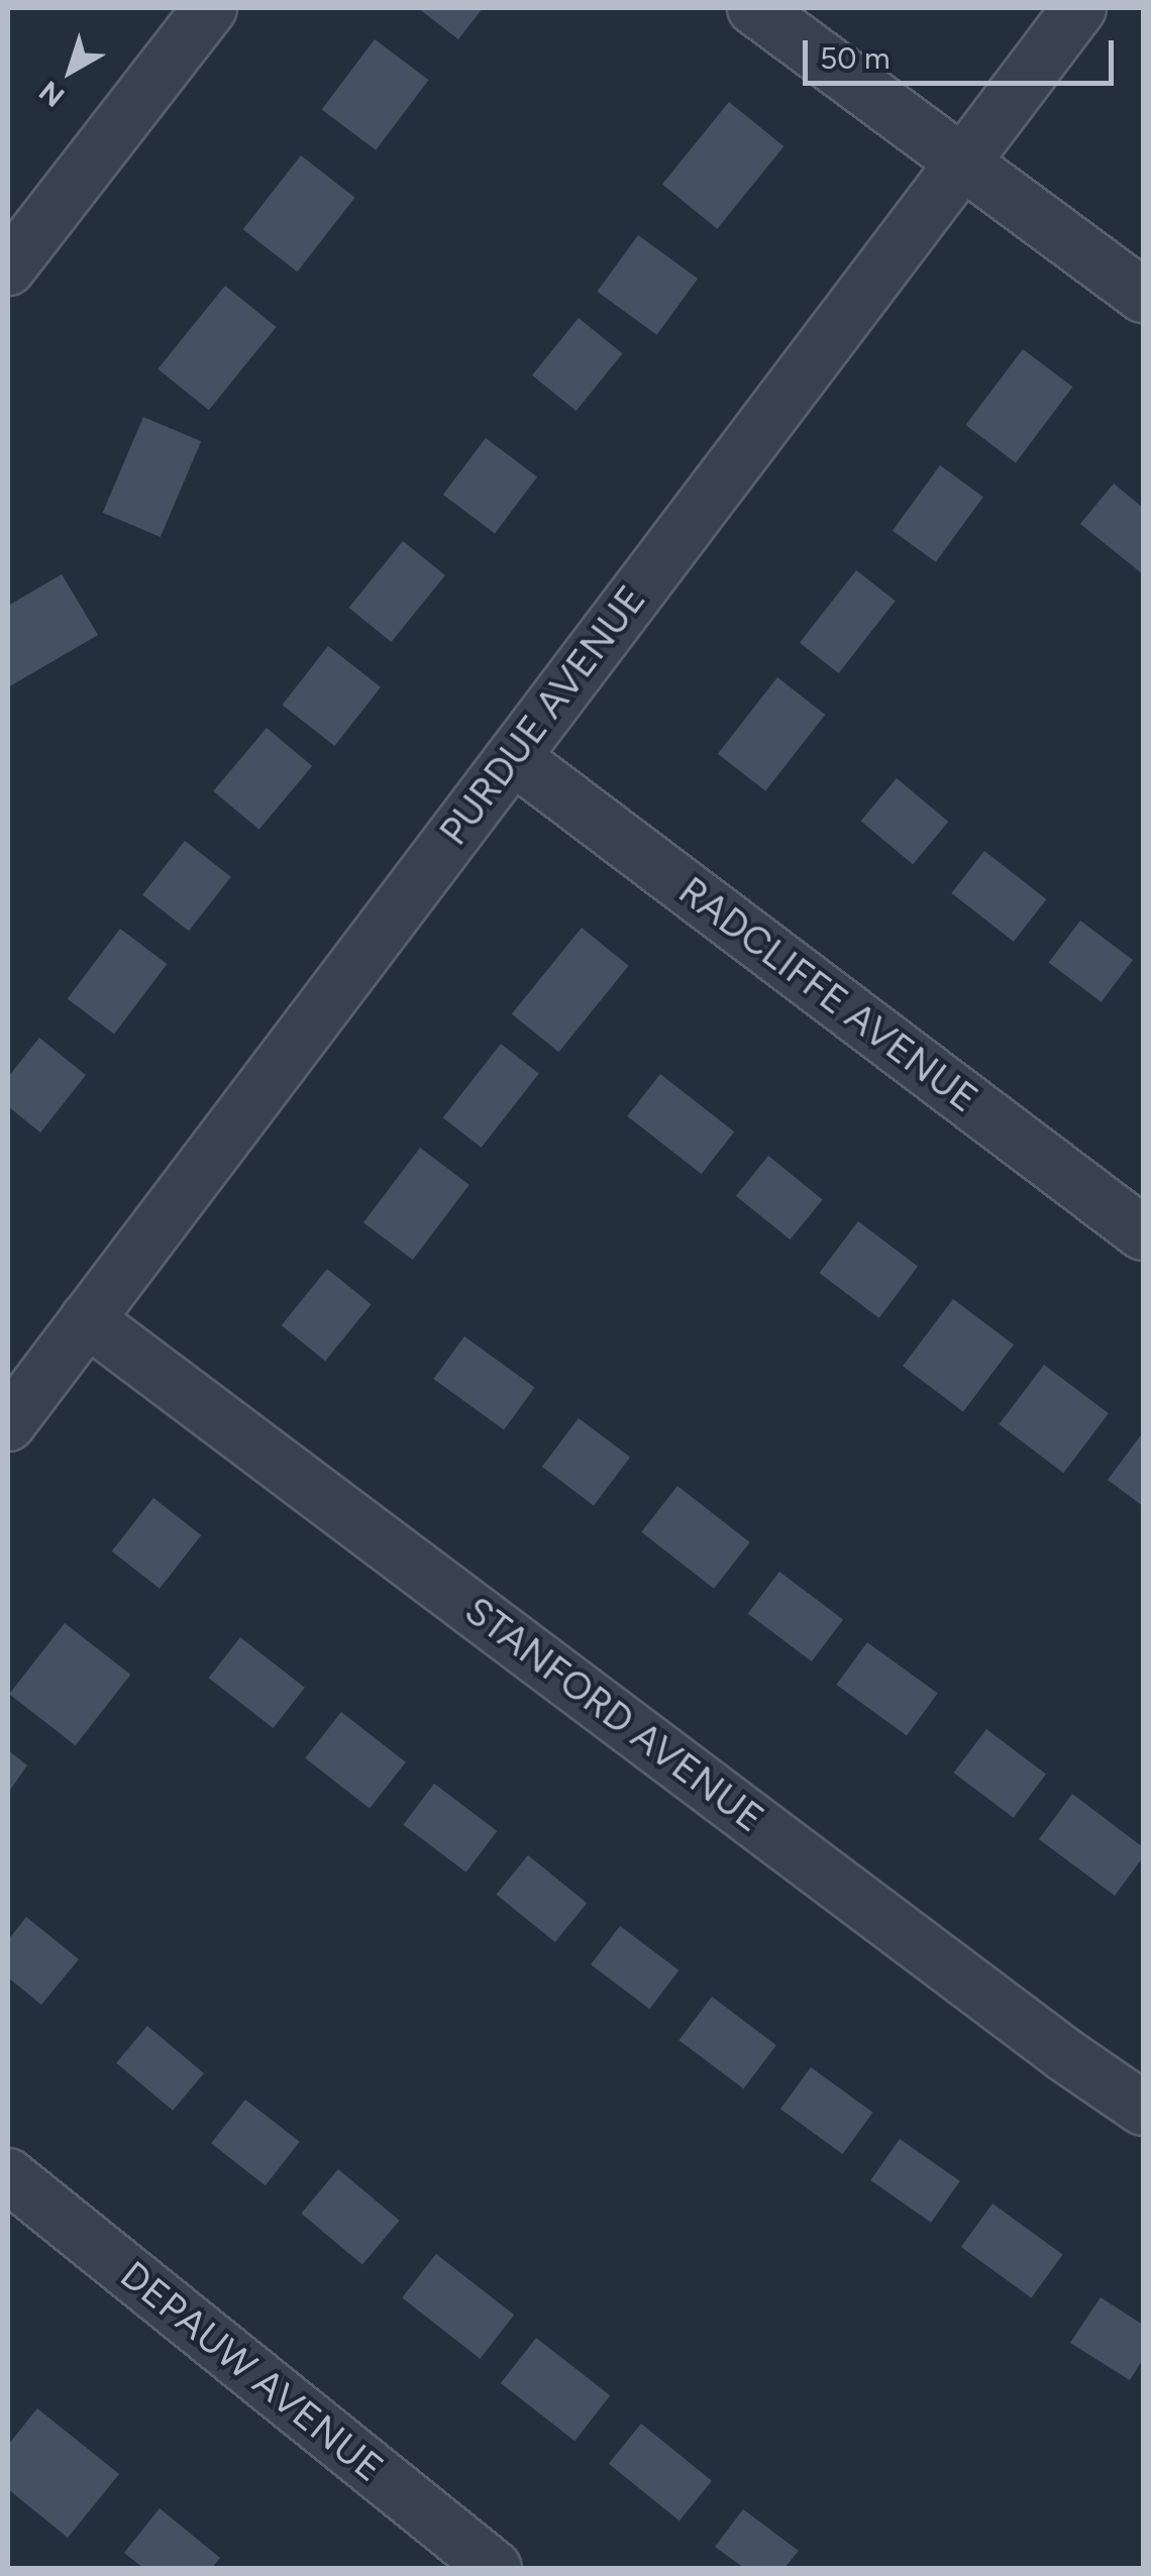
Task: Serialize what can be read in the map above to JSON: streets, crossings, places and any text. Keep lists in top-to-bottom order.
{
  "streets": {
    "street": [
      "PURDUE AVENUE",
      "RADCLIFFE AVENUE",
      "STANFORD AVENUE",
      "DEPAUW AVENUE"
    ]
  },
  "crossings": [
    ["PURDUE AVENUE", "RADCLIFFE AVENUE"],
    ["PURDUE AVENUE", "STANFORD AVENUE"]
  ],
  "scale_bar": "50 m",
  "north": "bottom left"
}
